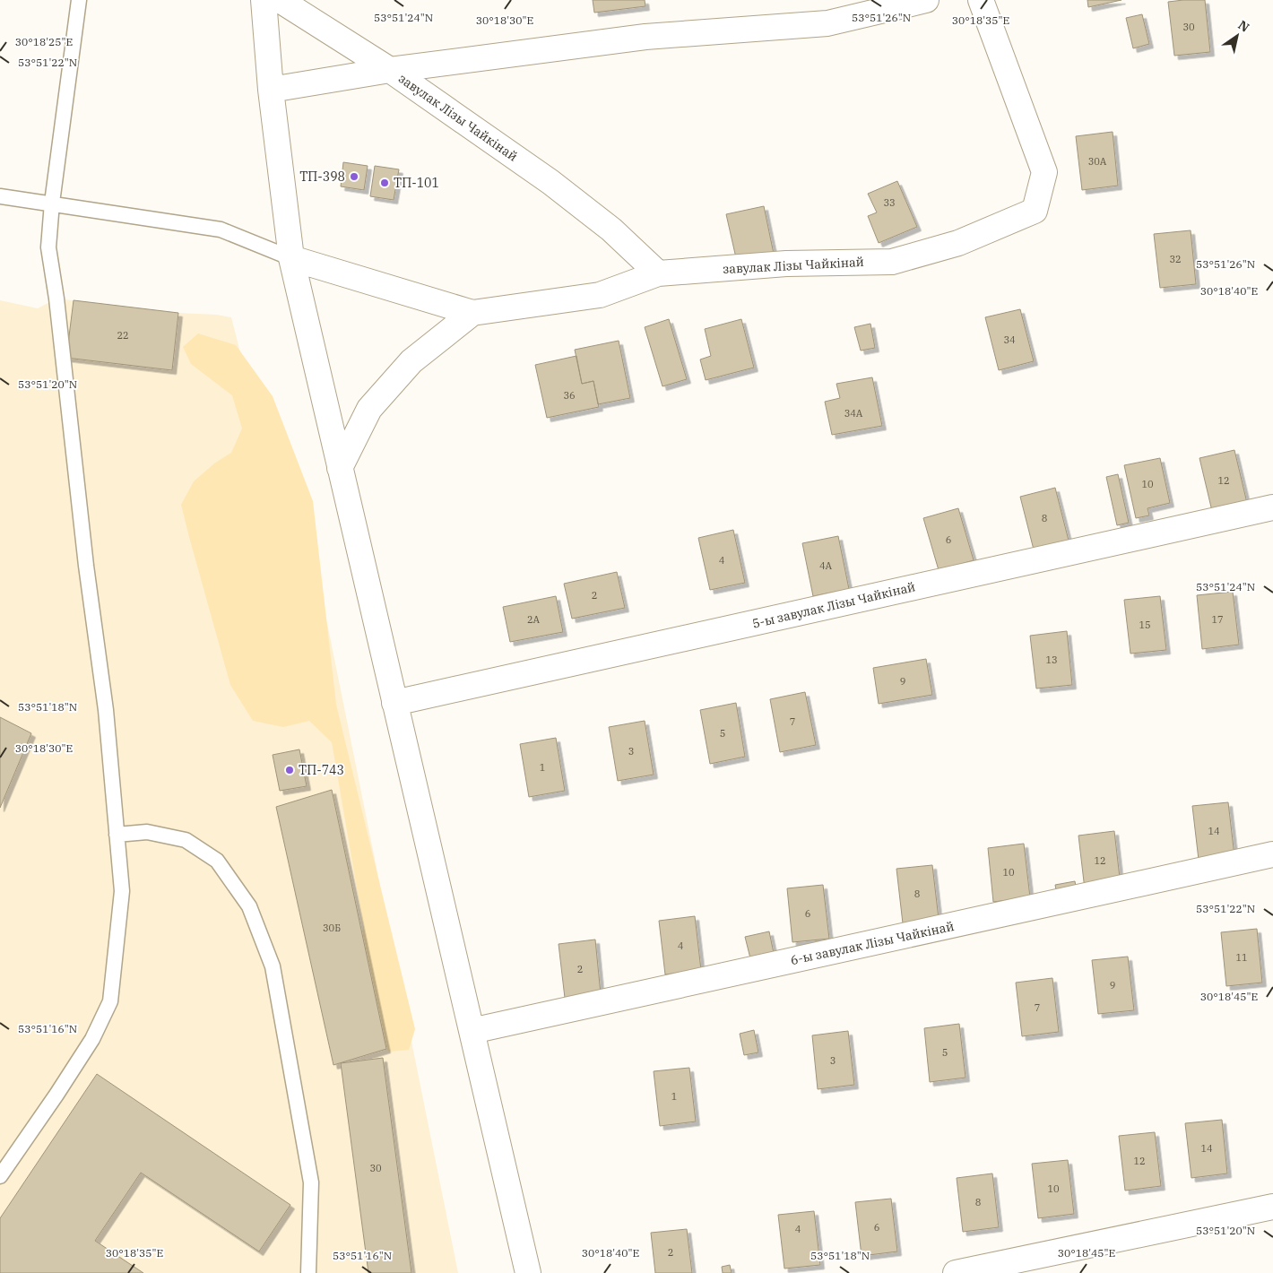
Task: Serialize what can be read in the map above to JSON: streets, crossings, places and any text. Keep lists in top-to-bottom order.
{
  "streets": {
    "street": ["завулак Лізы Чайкінай", "5-ы завулак Лізы Чайкінай", "6-ы завулак Лізы Чайкінай"]
  },
  "places": ["ТП-398", "ТП-101", "ТП-743"],
  "house_numbers": [
    "30",
    "30А",
    "33",
    "32",
    "22",
    "34",
    "36",
    "34А",
    "12",
    "10",
    "8",
    "6",
    "4",
    "4А",
    "2",
    "2А",
    "17",
    "15",
    "13",
    "9",
    "7",
    "5",
    "3",
    "1",
    "14",
    "12",
    "10",
    "8",
    "6",
    "30Б",
    "4",
    "11",
    "2",
    "9",
    "7",
    "5",
    "3",
    "1",
    "14",
    "12",
    "30",
    "10",
    "8",
    "6",
    "4",
    "2"
  ],
  "north": "top right",
  "coordinates": [
    "53°51'24\"N",
    "53°51'26\"N",
    "30°18'30\"E",
    "30°18'35\"E",
    "30°18'25\"E",
    "53°51'22\"N",
    "30°18'40\"E",
    "53°51'20\"N",
    "53°51'18\"N",
    "30°18'45\"E",
    "53°51'16\"N"
  ]
}
